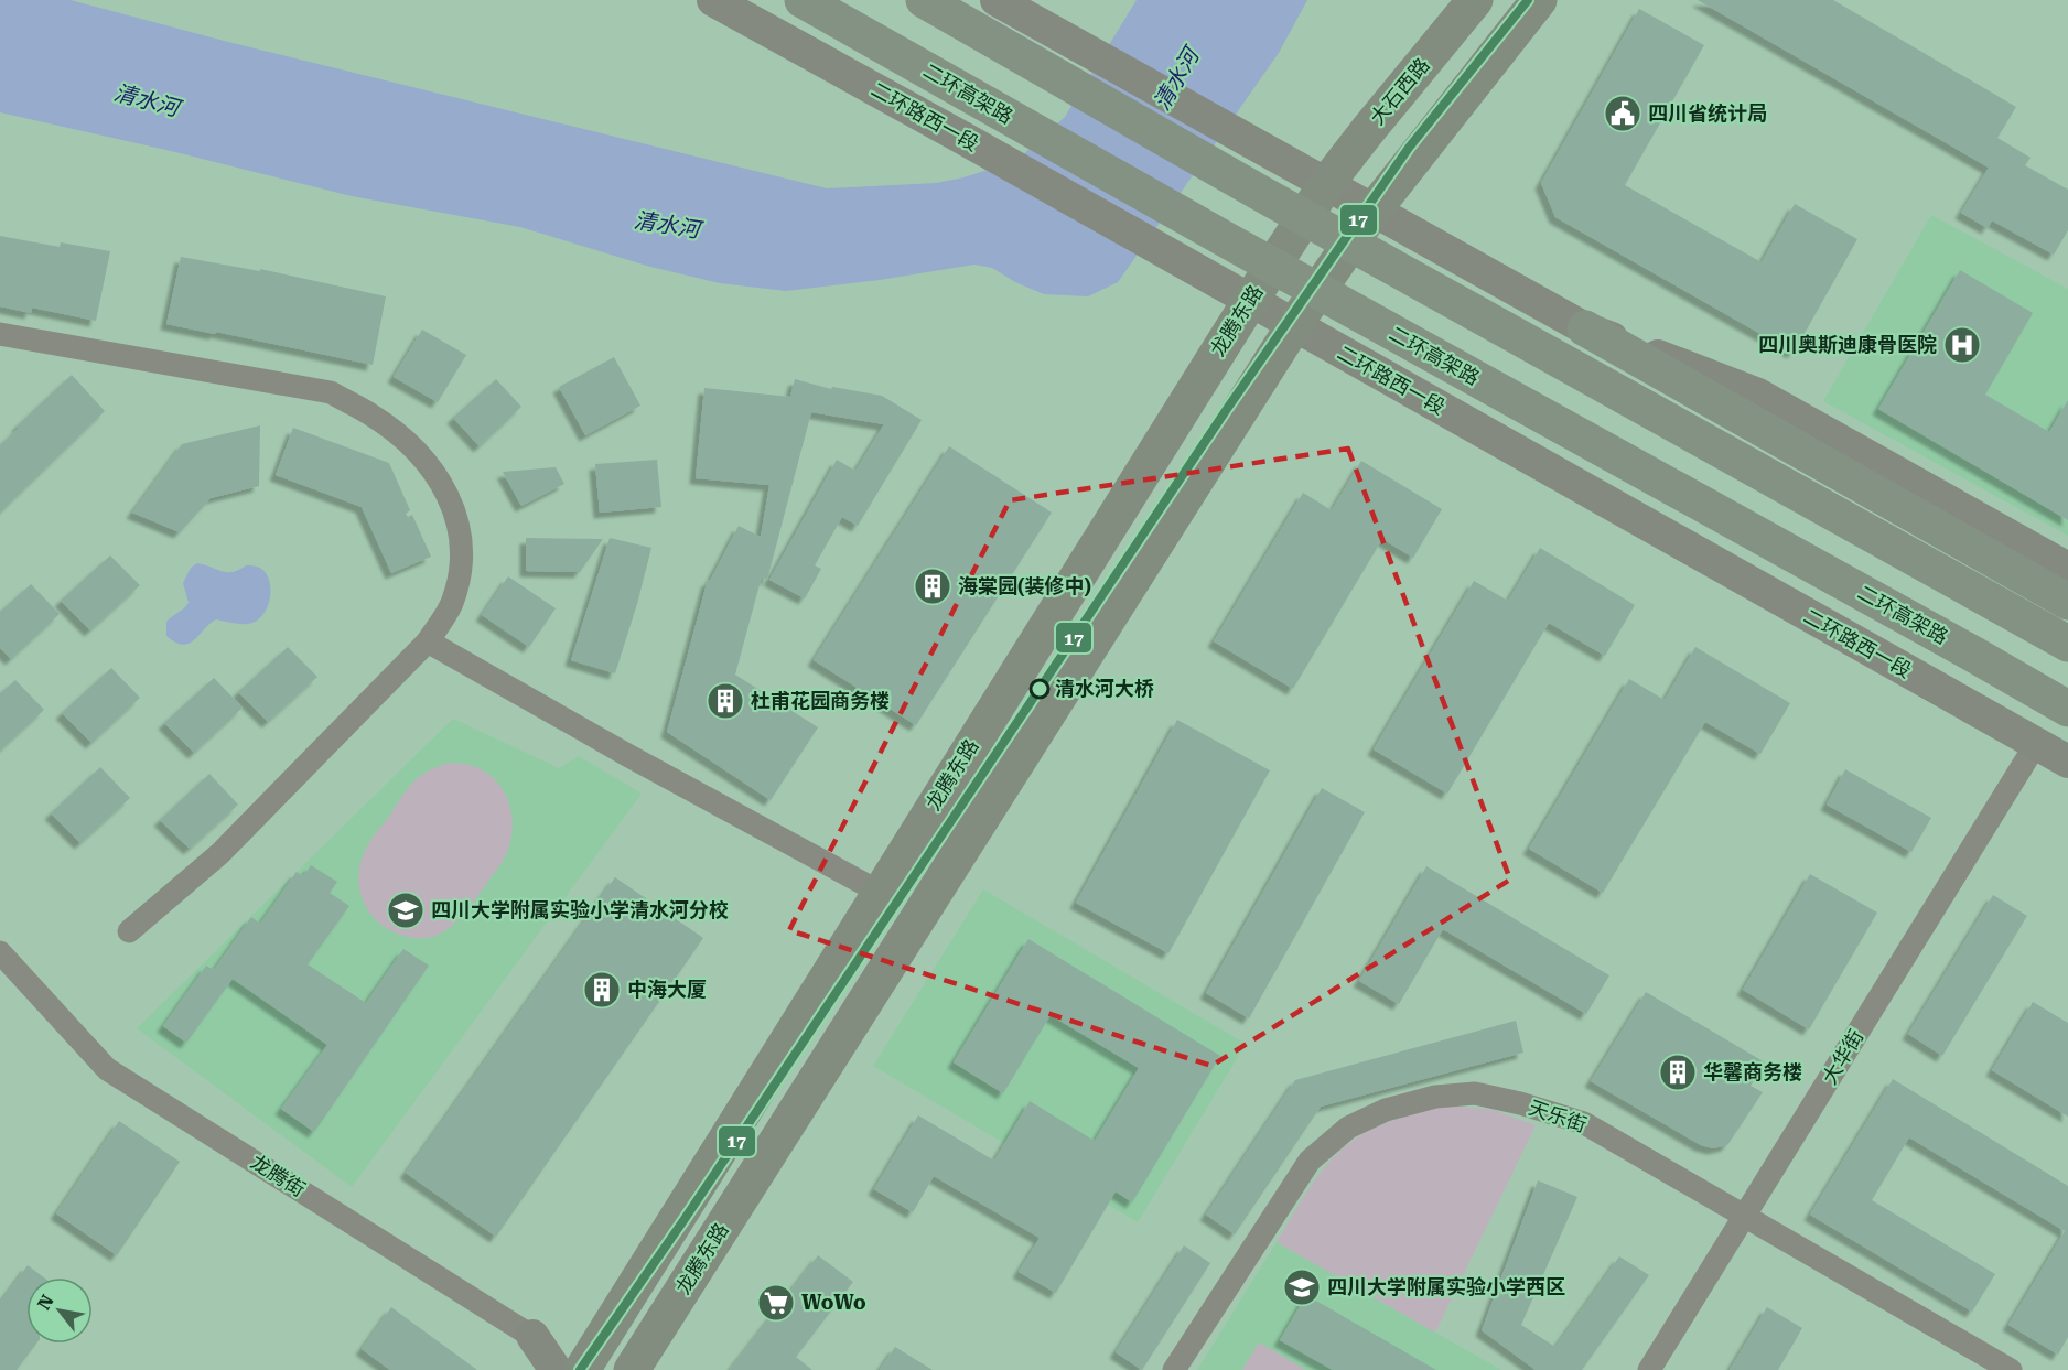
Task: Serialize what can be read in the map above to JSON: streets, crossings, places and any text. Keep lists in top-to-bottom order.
{
  "streets": {
    "highway": ["二环高架路"],
    "main road": ["大石西路", "二环路西一段", "龙腾东路"],
    "street": ["大华街", "天乐街", "龙腾街"]
  },
  "crossings": [
    ["大石西路", "龙腾东路"],
    ["二环路西一段", "龙腾东路"],
    ["二环路西一段", "大华街"],
    ["大华街", "天乐街"]
  ],
  "water": ["清水河"],
  "places": {
    "public building": ["四川省统计局"],
    "hospital": ["四川奥斯迪康骨医院"],
    "building": [
      "海棠园(装修中)",
      "杜甫花园商务楼",
      "中海大厦",
      "华馨商务楼"
    ],
    "other": ["清水河大桥"],
    "school or university": ["四川大学附属实验小学清水河分校", "四川大学附属实验小学西区"],
    "supermarket": ["WoWo"]
  },
  "lines": ["transit line 17"],
  "north": "top left"
}
